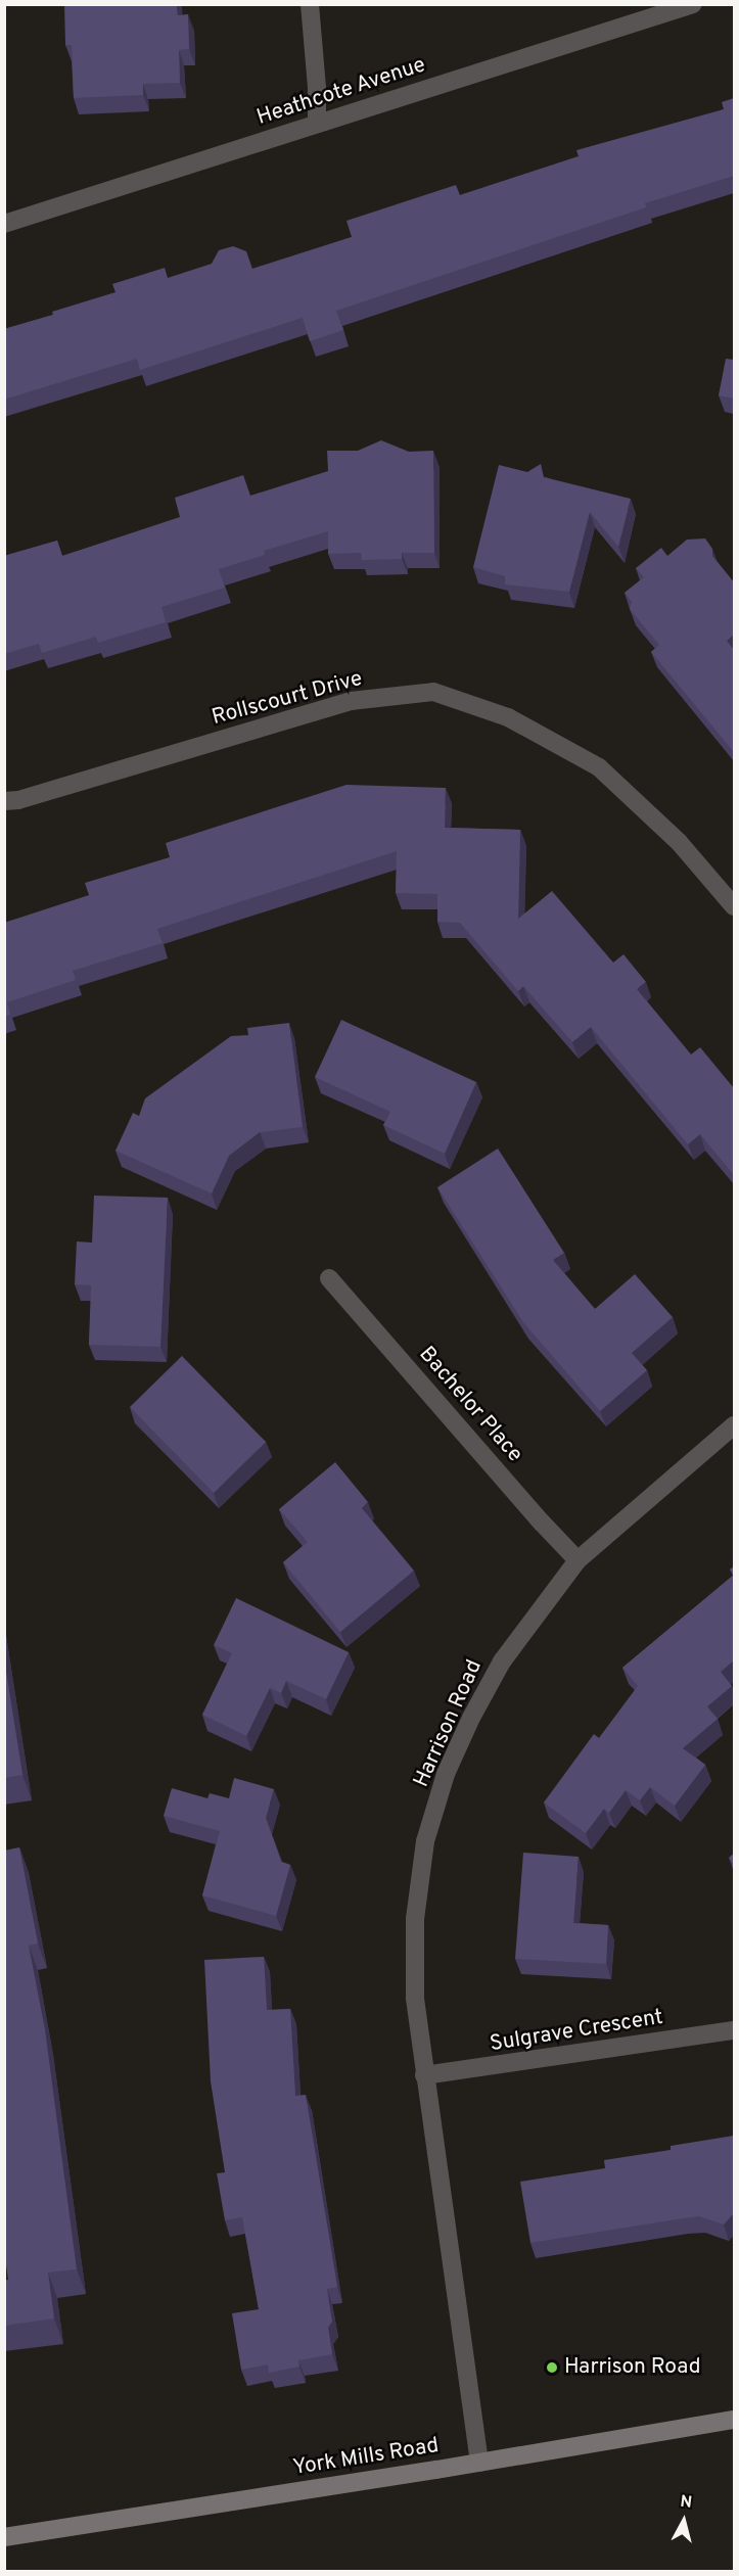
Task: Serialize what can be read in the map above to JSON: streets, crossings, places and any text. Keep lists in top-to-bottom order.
{
  "streets": {
    "main road": ["York Mills Road"],
    "street": [
      "Heathcote Avenue",
      "Rollscourt Drive",
      "Bachelor Place",
      "Harrison Road",
      "Sulgrave Crescent"
    ]
  },
  "crossings": [
    ["Bachelor Place", "Harrison Road"],
    ["Harrison Road", "Sulgrave Crescent"],
    ["Harrison Road", "York Mills Road"]
  ],
  "places": ["Harrison Road"],
  "north": "top"
}
